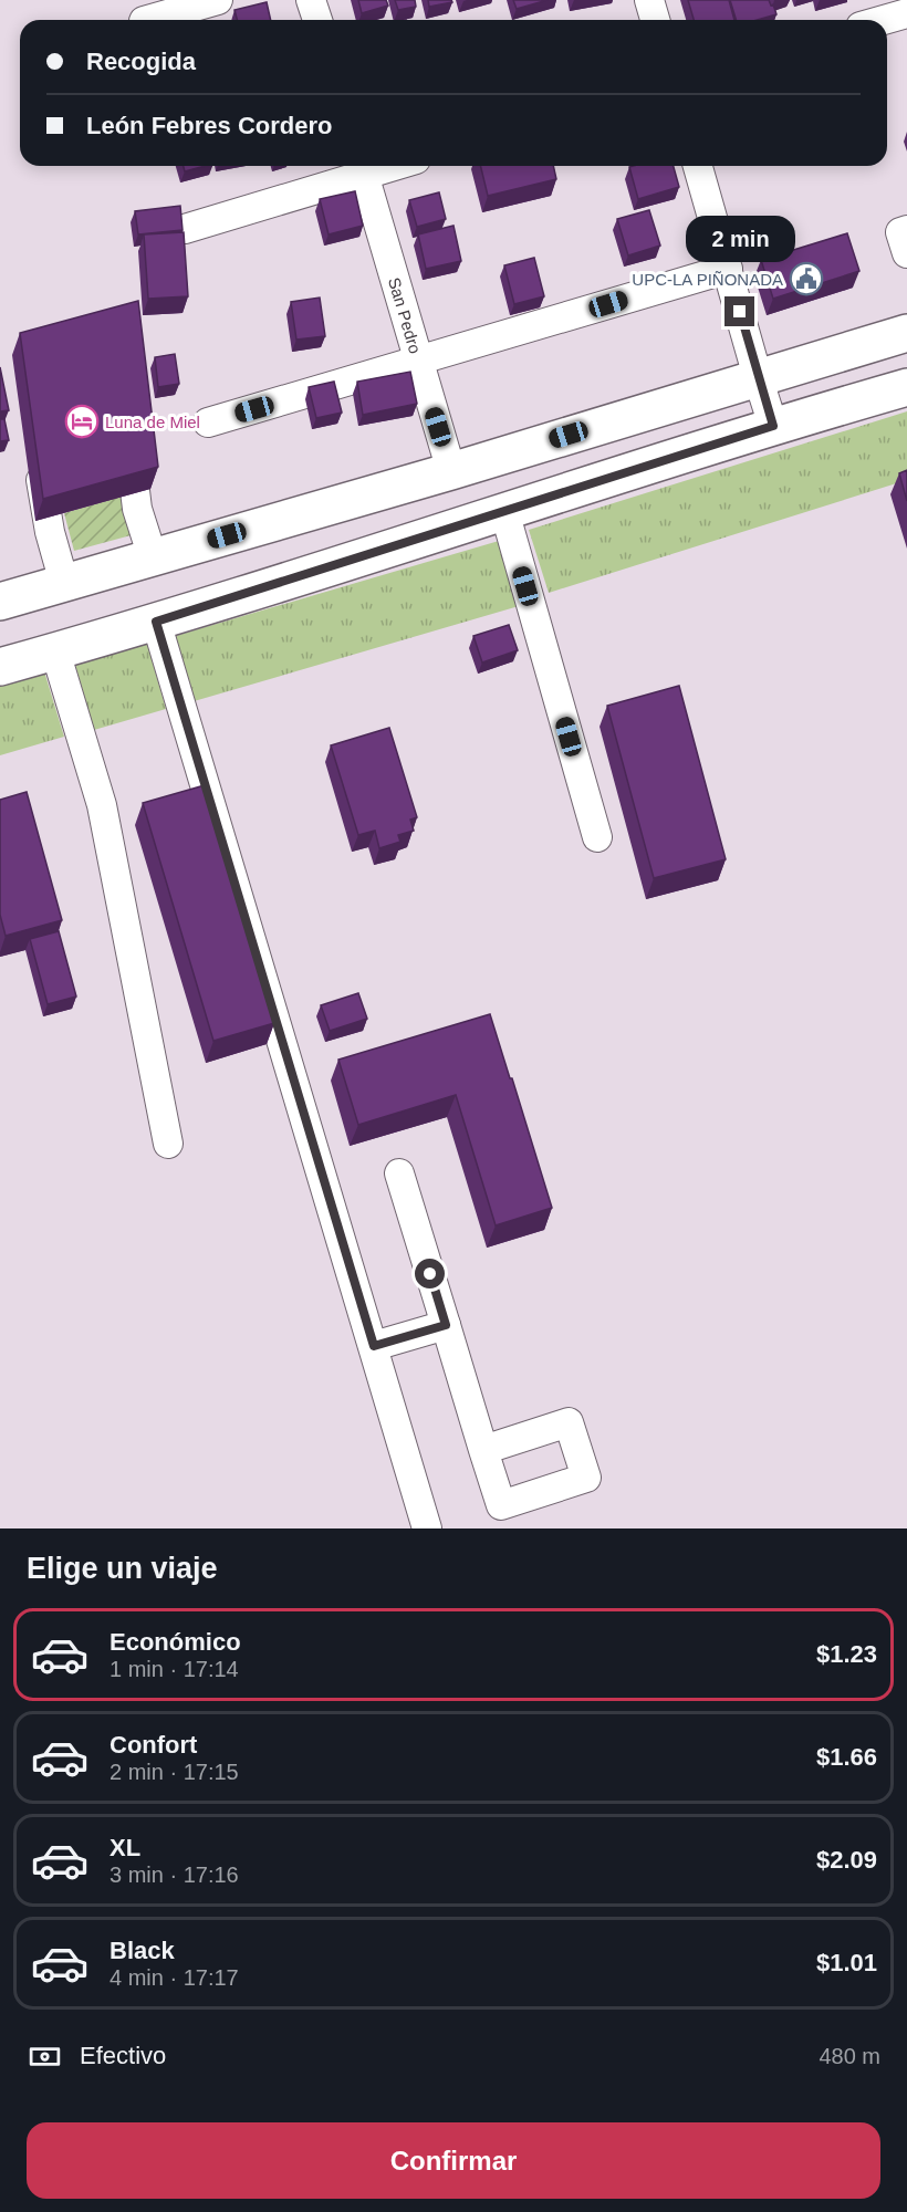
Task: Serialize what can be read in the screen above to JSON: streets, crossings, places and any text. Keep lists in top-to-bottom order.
{
  "streets": {
    "street": ["San Pedro"]
  },
  "places": {
    "public building": ["UPC-LA PIÑONADA"],
    "hotel": ["Luna de Miel"]
  },
  "page": {
    "banner": ["Recogida", "León Febres Cordero"],
    "bubble": "2 min",
    "heading": "Elige un viaje",
    "list": [
      {
        "name": "Económico",
        "note": "1 min · 17:14",
        "value": "$1.23"
      },
      {
        "name": "Confort",
        "note": "2 min · 17:15",
        "value": "$1.66"
      },
      {
        "name": "XL",
        "note": "3 min · 17:16",
        "value": "$2.09"
      },
      {
        "name": "Black",
        "note": "4 min · 17:17",
        "value": "$1.01"
      }
    ],
    "pay": ["Efectivo", "480 m"],
    "buttons": "Confirmar"
  }
}
